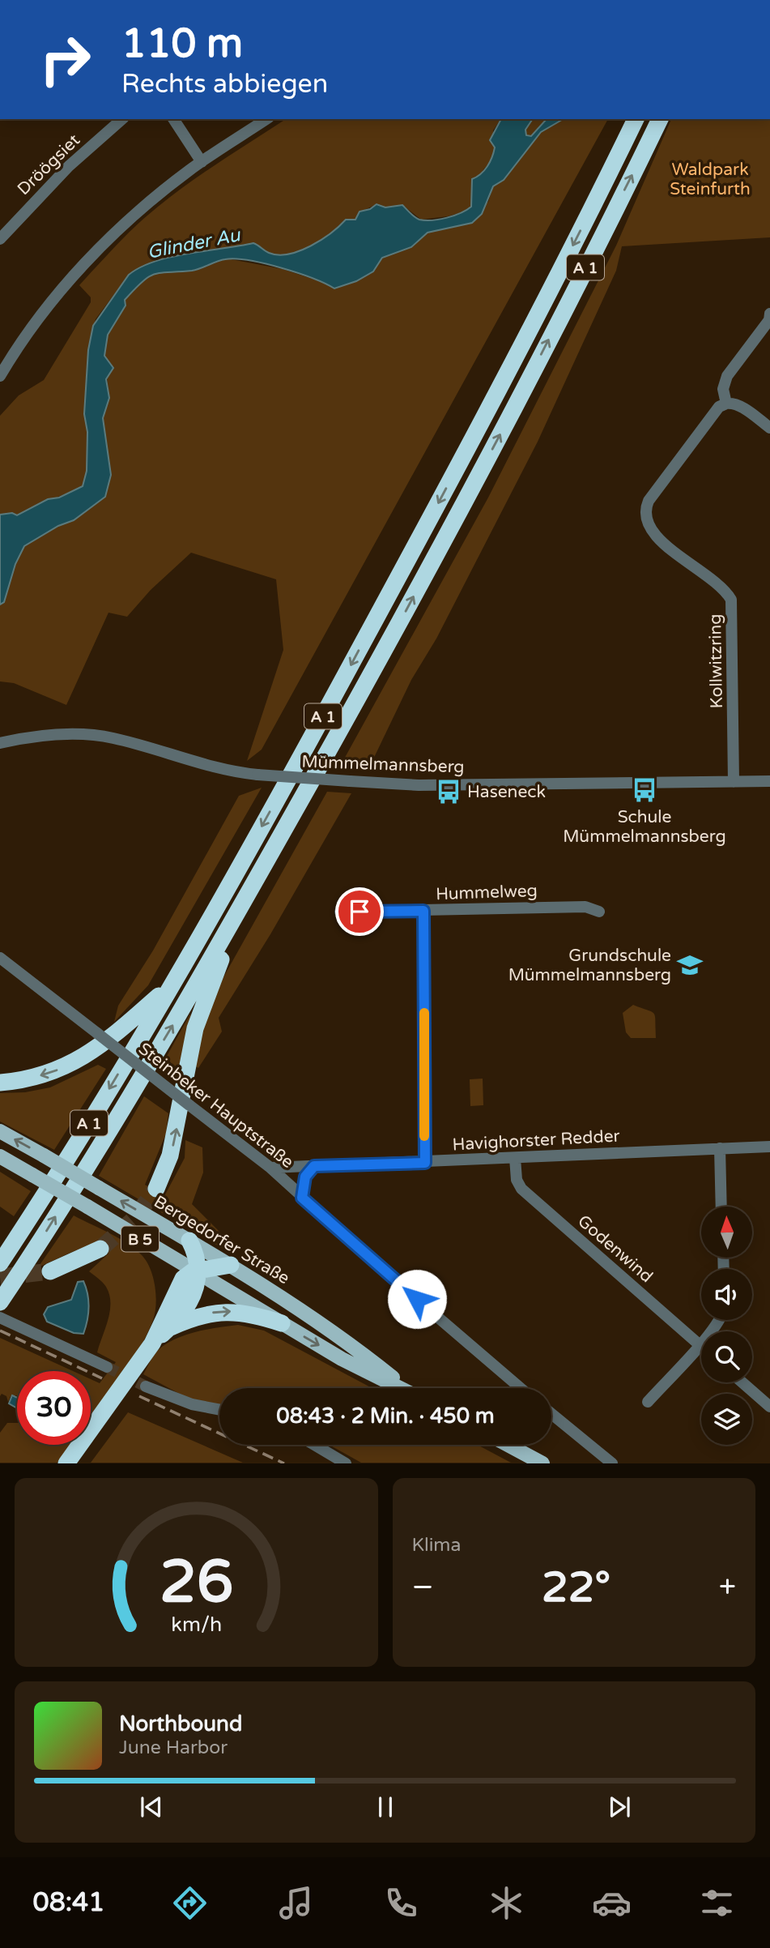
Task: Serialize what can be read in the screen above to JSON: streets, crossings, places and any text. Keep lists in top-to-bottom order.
{
  "streets": {
    "highway": ["A 1"],
    "main road": ["B 5", "Bergedorfer Straße"],
    "street": [
      "Dröögsiet",
      "Kollwitzring",
      "Mümmelmannsberg",
      "Hummelweg",
      "Steinbeker Hauptstraße",
      "Havighorster Redder",
      "Godenwind"
    ]
  },
  "crossings": [
    ["Kollwitzring", "Mümmelmannsberg"],
    ["Steinbeker Hauptstraße", "Havighorster Redder"],
    ["Havighorster Redder", "Godenwind"]
  ],
  "water": ["Glinder Au"],
  "parks": ["Waldpark Steinfurth"],
  "places": {
    "bus stop": ["Schule Mümmelmannsberg", "Haseneck"],
    "school or university": ["Grundschule Mümmelmannsberg"]
  },
  "north": "top",
  "page": {
    "turn": ["110 m", "Rechts abbiegen"],
    "limit": "30",
    "trip": "08:43 · 2 Min. · 450 m",
    "tile": "Klima",
    "heat": ["−", "22°", "+"],
    "song": ["Northbound", "June Harbor"],
    "tabs": "08:41",
    "gauge": ["26", "km/h"]
  }
}
